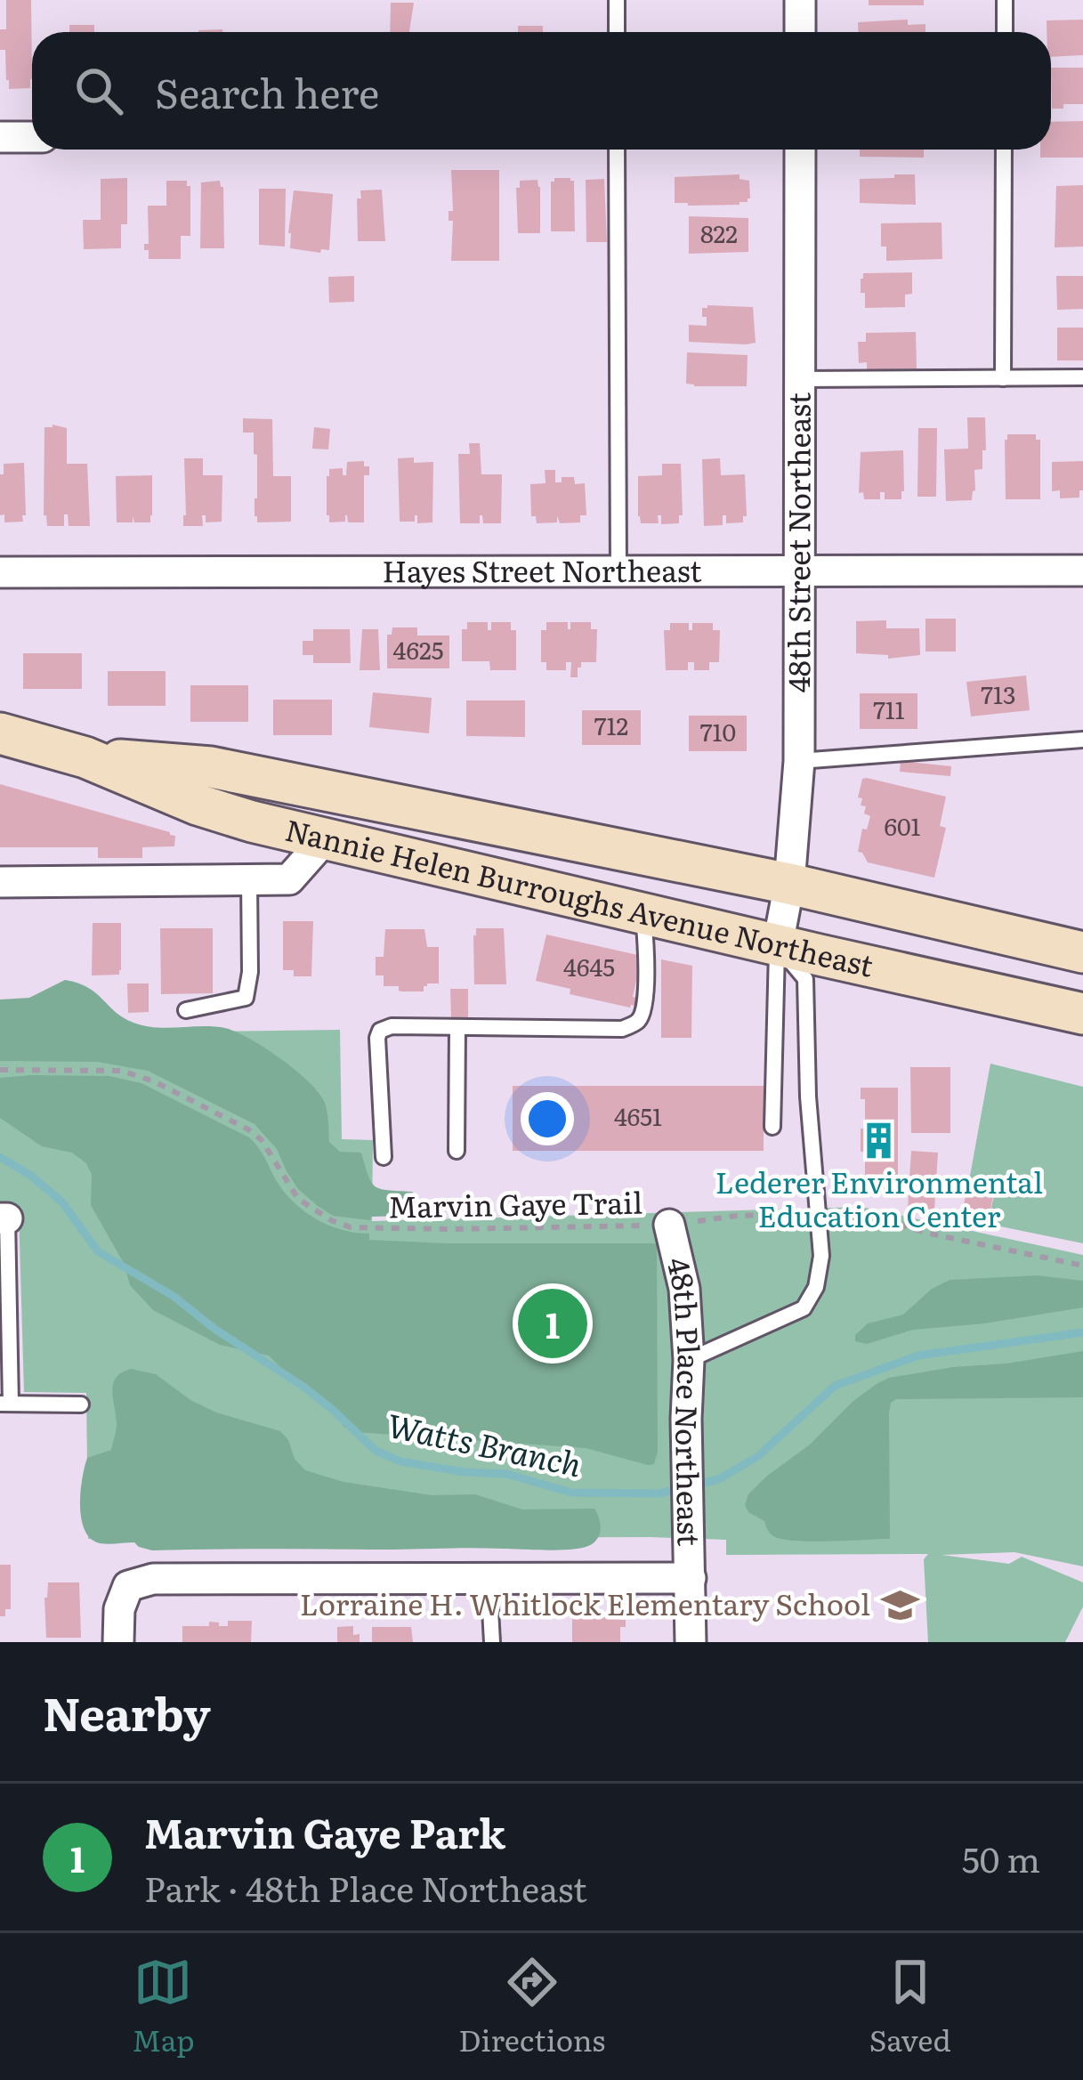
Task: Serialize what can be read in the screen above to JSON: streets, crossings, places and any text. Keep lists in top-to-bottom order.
{
  "streets": {
    "main road": ["Nannie Helen Burroughs Avenue Northeast"],
    "street": ["48th Street Northeast", "Hayes Street Northeast", "48th Place Northeast"],
    "path": ["Marvin Gaye Trail"]
  },
  "crossings": [
    ["48th Street Northeast", "Hayes Street Northeast"],
    ["48th Street Northeast", "Nannie Helen Burroughs Avenue Northeast"],
    ["Marvin Gaye Trail", "48th Place Northeast"]
  ],
  "water": ["Watts Branch"],
  "places": {
    "building": ["Lederer Environmental Education Center"],
    "school or university": ["Lorraine H. Whitlock Elementary School"]
  },
  "house_numbers": [
    "822",
    "4625",
    "713",
    "711",
    "712",
    "710",
    "601",
    "4645",
    "4651"
  ],
  "page": {
    "search": "Search here",
    "pins": "1",
    "heading": "Nearby",
    "list": [
      {
        "mark": "1",
        "name": "Marvin Gaye Park",
        "note": "Park · 48th Place Northeast",
        "value": "50 m"
      }
    ],
    "nav": ["Map", "Directions", "Saved"]
  }
}
